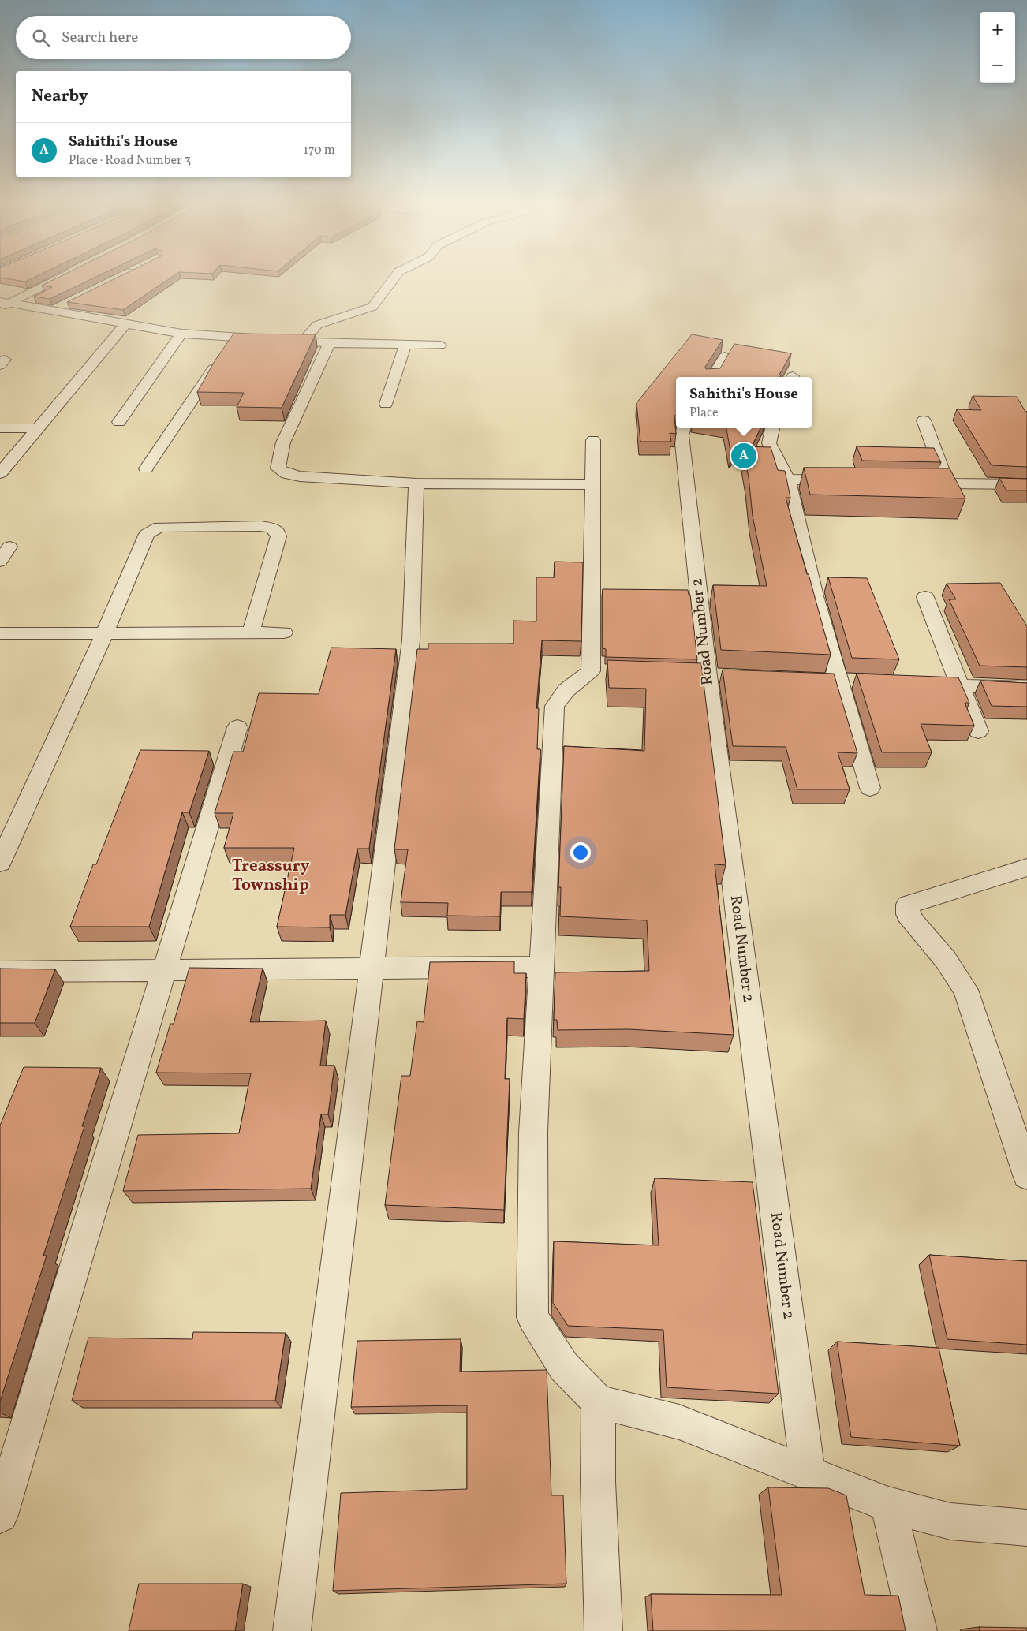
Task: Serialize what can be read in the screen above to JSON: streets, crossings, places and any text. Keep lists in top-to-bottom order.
{
  "streets": {
    "street": ["Road Number 2"]
  },
  "districts": ["Treassury Township"],
  "page": {
    "map_buttons": ["+", "−"],
    "search": "Search here",
    "heading": "Nearby",
    "list": [
      {
        "mark": "A",
        "name": "Sahithi's House",
        "note": "Place · Road Number 3",
        "value": "170 m"
      }
    ],
    "popup": ["Sahithi's House", "Place"],
    "pins": "A"
  }
}
